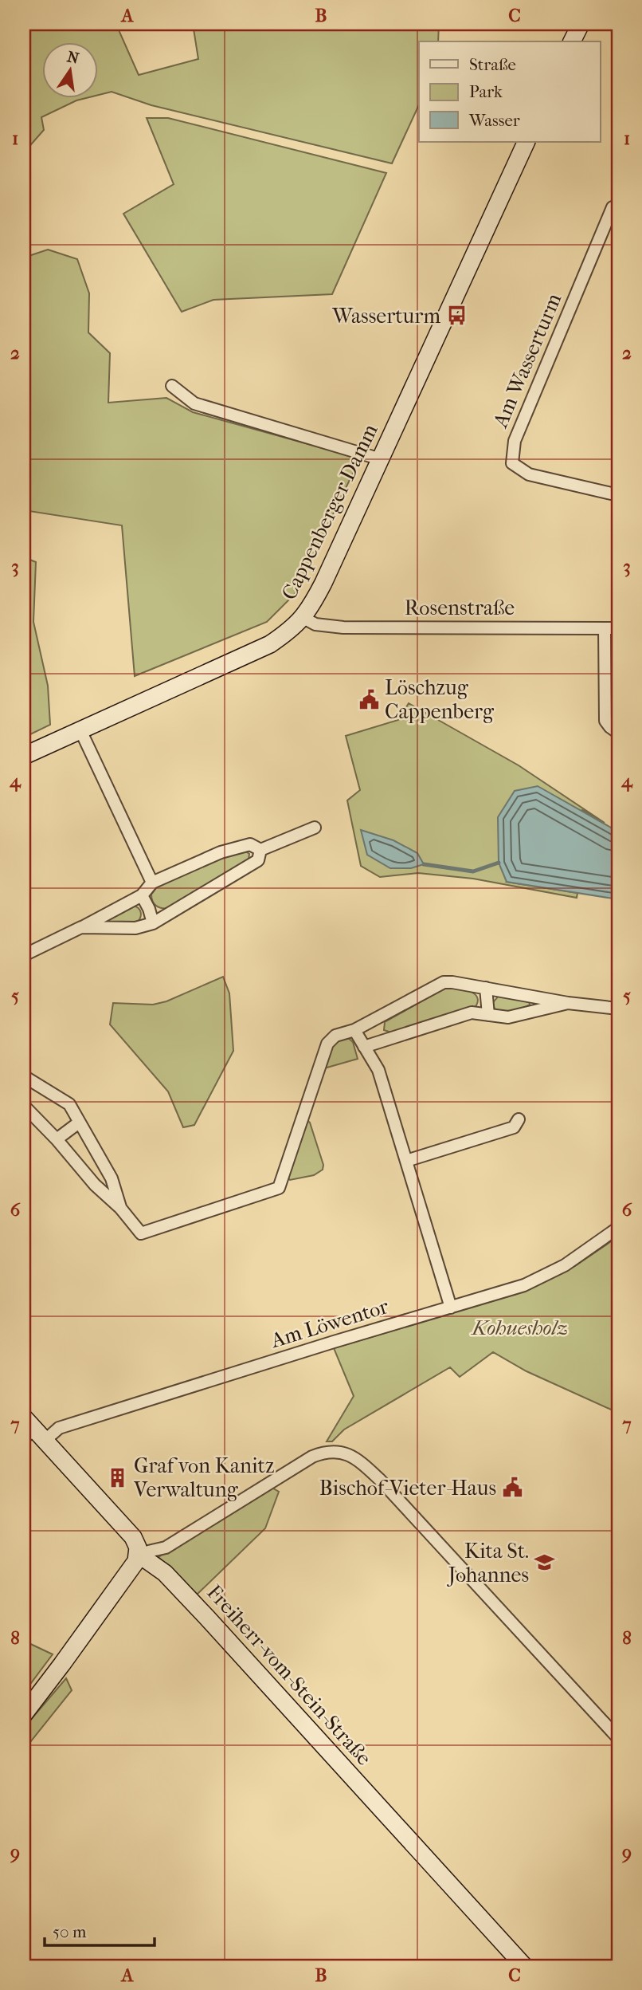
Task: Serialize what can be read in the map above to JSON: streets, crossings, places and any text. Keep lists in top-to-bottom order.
{
  "streets": {
    "main road": ["Cappenberger Damm", "Freiherr-vom-Stein-Straße"],
    "street": ["Am Wasserturm", "Rosenstraße", "Am Löwentor"]
  },
  "crossings": [
    ["Cappenberger Damm", "Rosenstraße"],
    ["Am Löwentor", "Freiherr-vom-Stein-Straße"]
  ],
  "parks": ["Kohuesholz"],
  "places": {
    "bus stop": ["Wasserturm"],
    "public building": ["Löschzug Cappenberg", "Bischof-Vieter-Haus"],
    "building": ["Graf von Kanitz Verwaltung"],
    "school or university": ["Kita St. Johannes"]
  },
  "legend": ["Straße", "Park", "Wasser"],
  "scale_bar": "50 m",
  "north": "top",
  "grid": {
    "columns": ["A", "B", "C"],
    "rows": [
      "1",
      "2",
      "3",
      "4",
      "5",
      "6",
      "7",
      "8",
      "9"
    ]
  }
}
